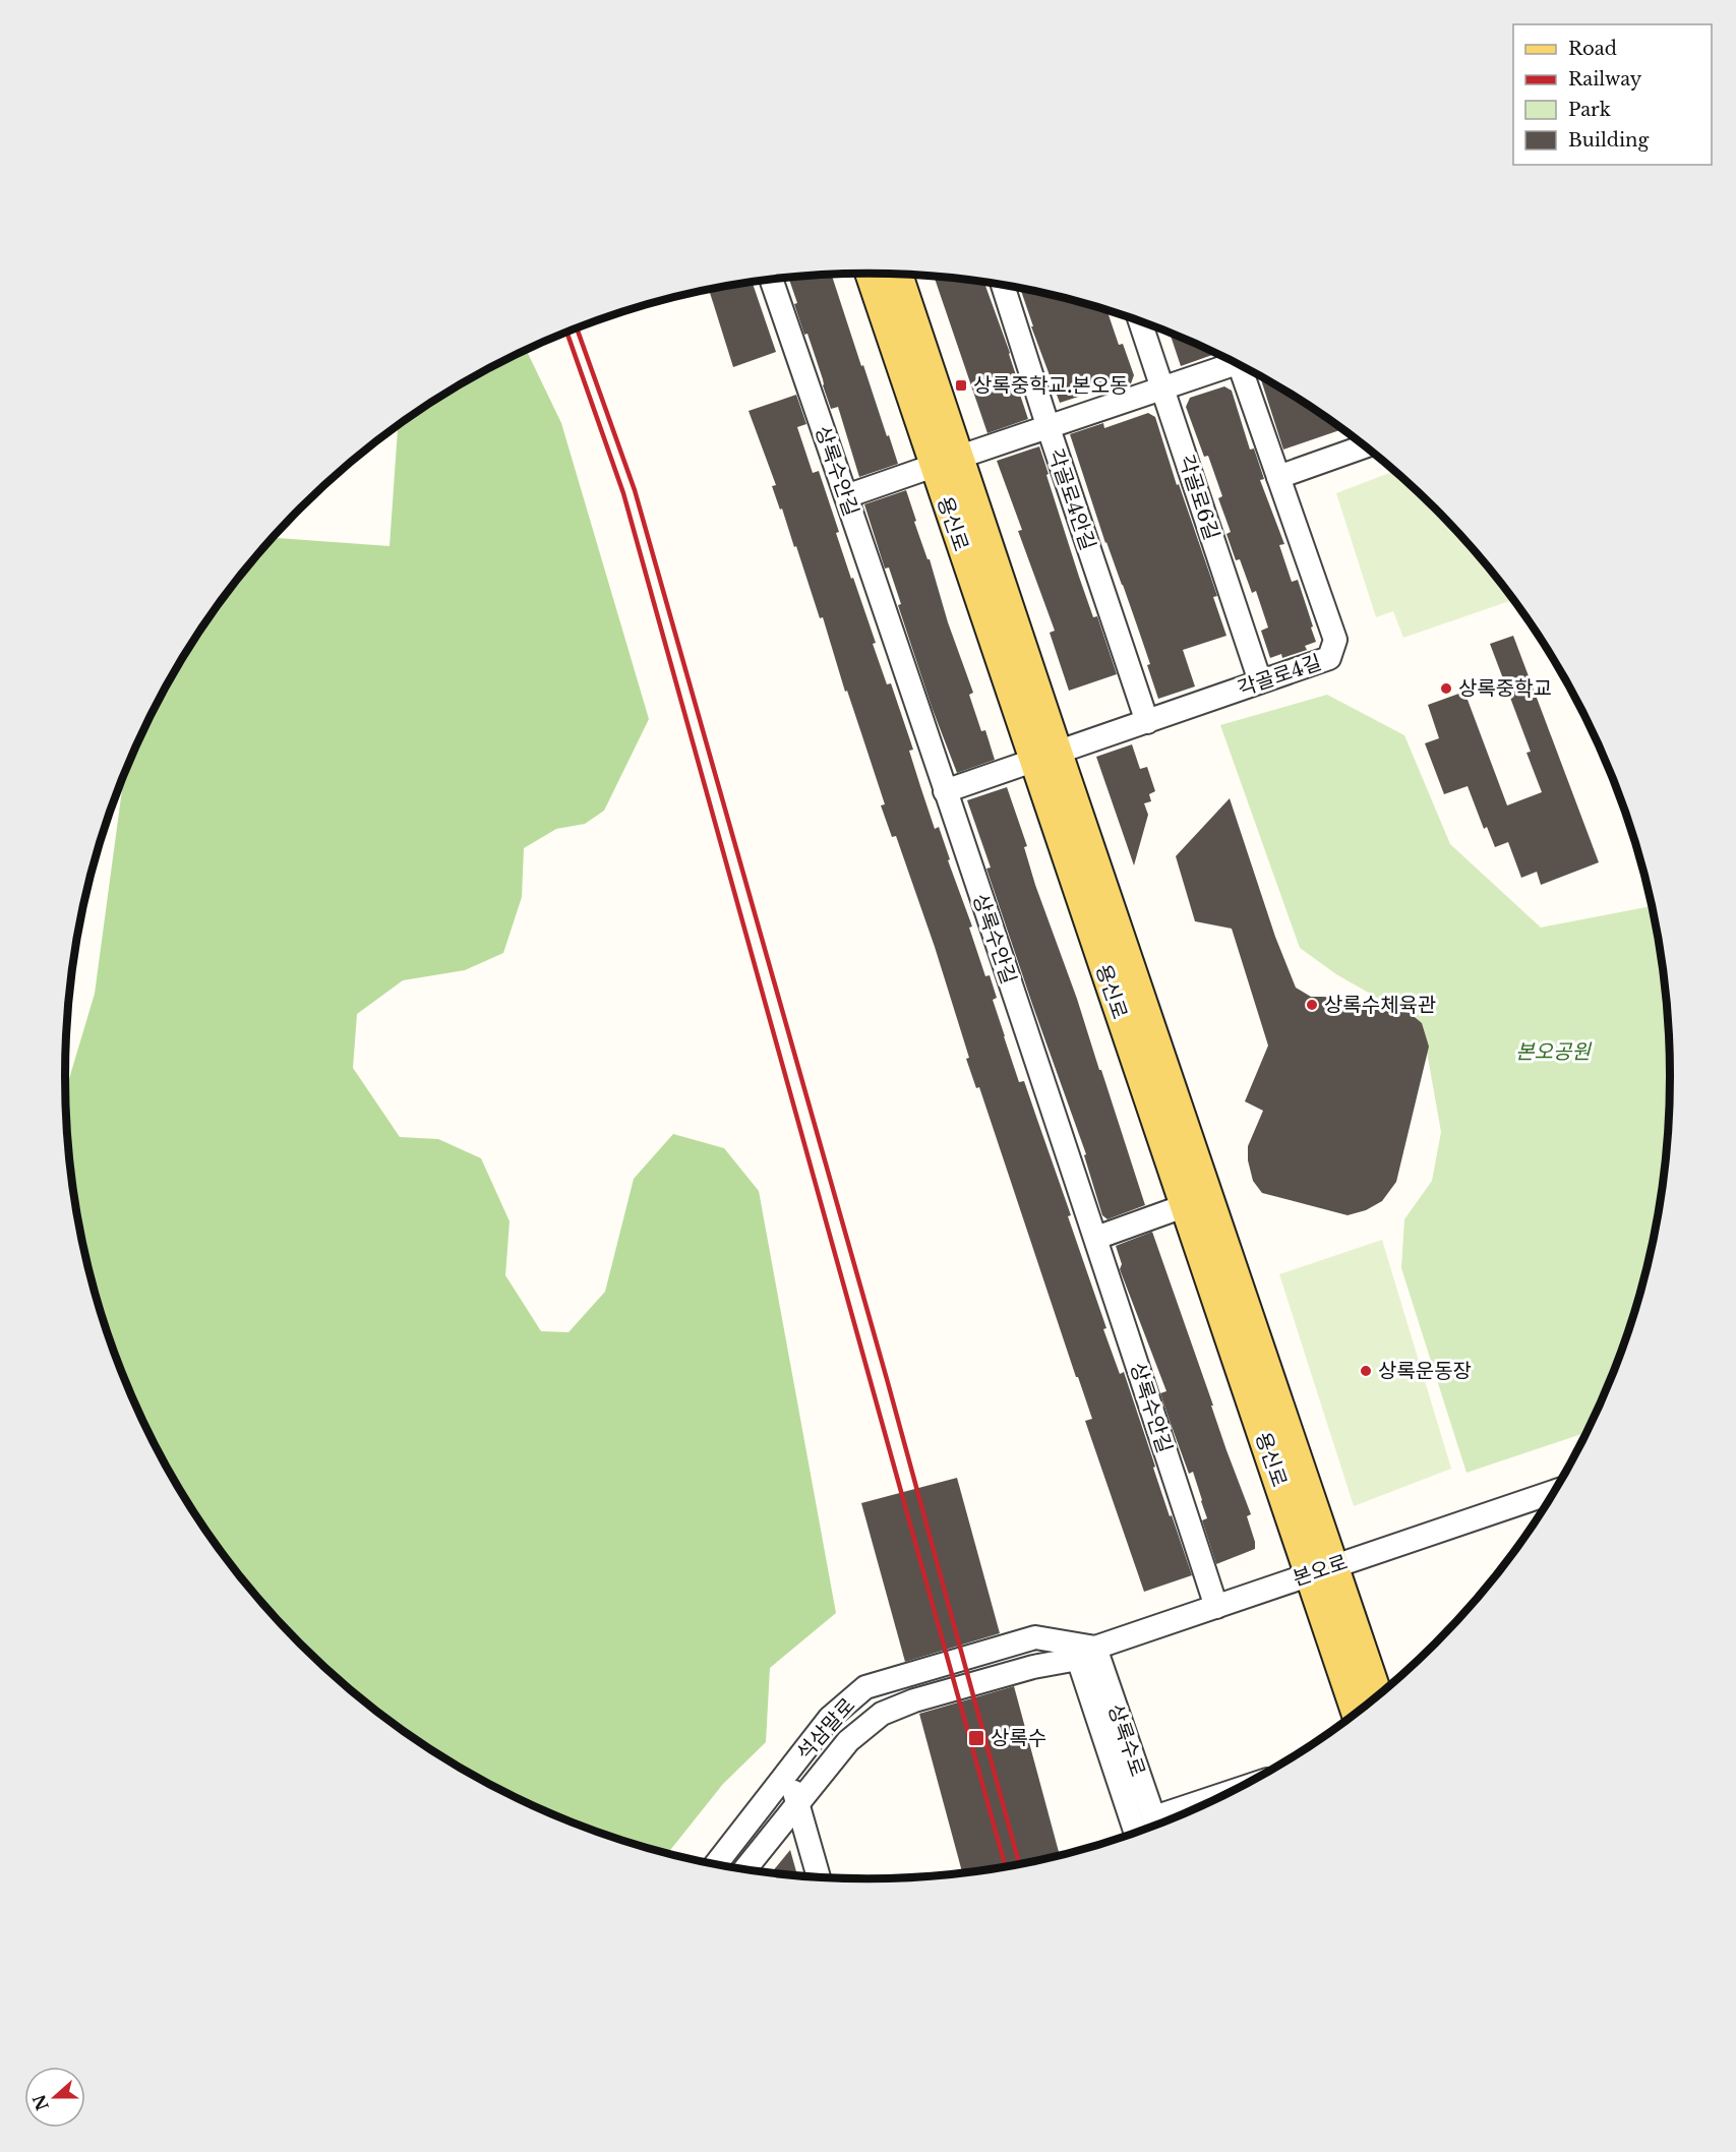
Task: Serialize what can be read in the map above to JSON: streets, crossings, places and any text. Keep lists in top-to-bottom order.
{
  "streets": {
    "main road": ["용신로"],
    "street": [
      "상록수안길",
      "각골로6길",
      "각골로4안길",
      "각골로4길",
      "본오로",
      "석삼말로",
      "상록수로"
    ]
  },
  "crossings": [
    ["상록수안길", "각골로4길"],
    ["상록수안길", "본오로"],
    ["각골로6길", "각골로4길"],
    ["각골로4안길", "각골로4길"],
    ["용신로", "각골로4길"],
    ["용신로", "본오로"],
    ["본오로", "석삼말로"],
    ["본오로", "상록수로"],
    ["석삼말로", "상록수로"]
  ],
  "parks": ["본오공원"],
  "places": {
    "transit": ["상록중학교.본오동", "상록수"],
    "other": ["상록중학교", "상록수체육관", "상록운동장"]
  },
  "legend": [
    "Road",
    "Railway",
    "Park",
    "Building"
  ],
  "north": "left"
}
